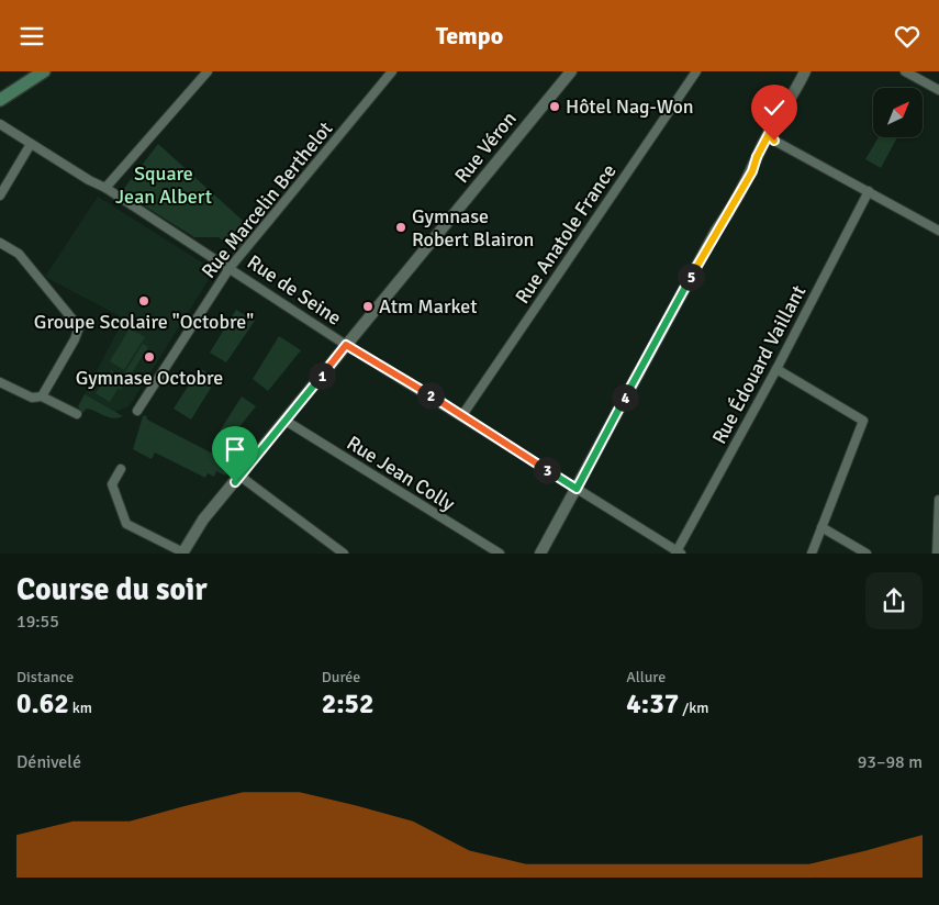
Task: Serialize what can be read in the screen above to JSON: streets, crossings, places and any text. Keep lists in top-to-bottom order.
{
  "streets": {
    "street": [
      "Rue Véron",
      "Rue Marcelin Berthelot",
      "Rue Anatole France",
      "Rue de Seine",
      "Rue Édouard Vaillant",
      "Rue Jean Colly"
    ]
  },
  "crossings": [
    ["Rue Véron", "Rue de Seine"],
    ["Rue Véron", "Rue Jean Colly"],
    ["Rue Marcelin Berthelot", "Rue de Seine"],
    ["Rue Anatole France", "Rue de Seine"],
    ["Rue de Seine", "Rue Édouard Vaillant"]
  ],
  "parks": ["Square Jean Albert"],
  "places": [
    "Hôtel Nag-Won",
    "Gymnase Robert Blairon",
    "Groupe Scolaire \"Octobre\"",
    "Atm Market",
    "Gymnase Octobre"
  ],
  "north": "top right",
  "page": {
    "header": "Tempo",
    "pins": [
      "5",
      "1",
      "2",
      "4",
      "3"
    ],
    "heading": ["Course du soir", "19:55"],
    "stats": [
      ["Distance", "0.62 km"],
      ["Durée", "2:52"],
      ["Allure", "4:37 /km"]
    ],
    "chart": ["Dénivelé", "93–98 m"]
  }
}
